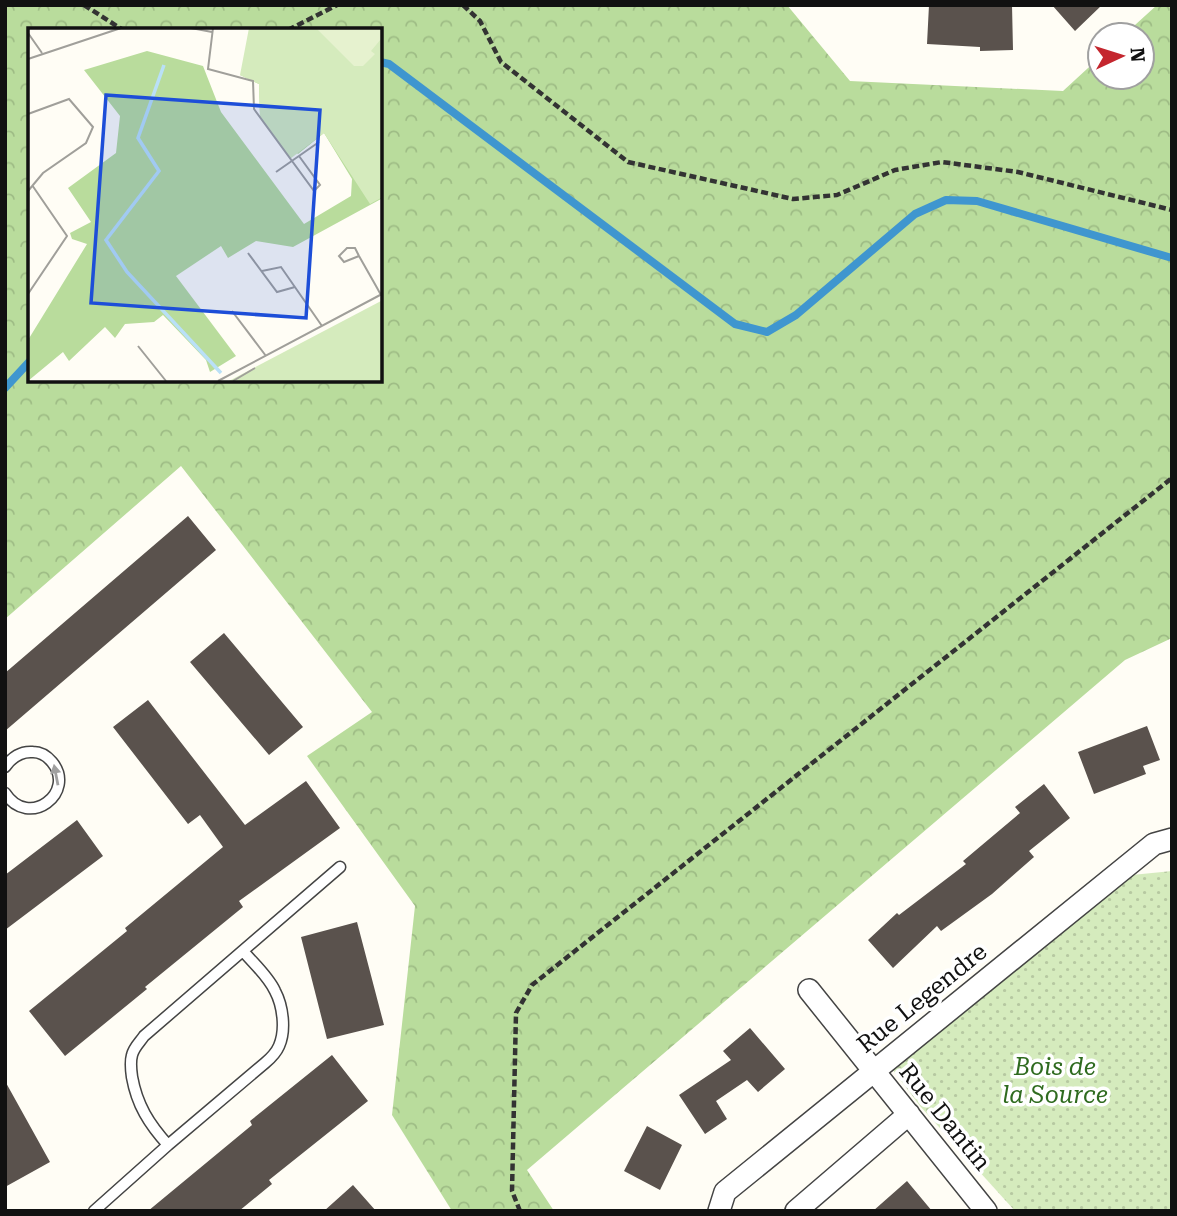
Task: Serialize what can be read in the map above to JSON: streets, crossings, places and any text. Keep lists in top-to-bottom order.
{
  "streets": {
    "street": ["Rue Legendre", "Rue Dantin"]
  },
  "crossings": [
    ["Rue Legendre", "Rue Dantin"]
  ],
  "parks": ["Bois de la Source"],
  "north": "right"
}
